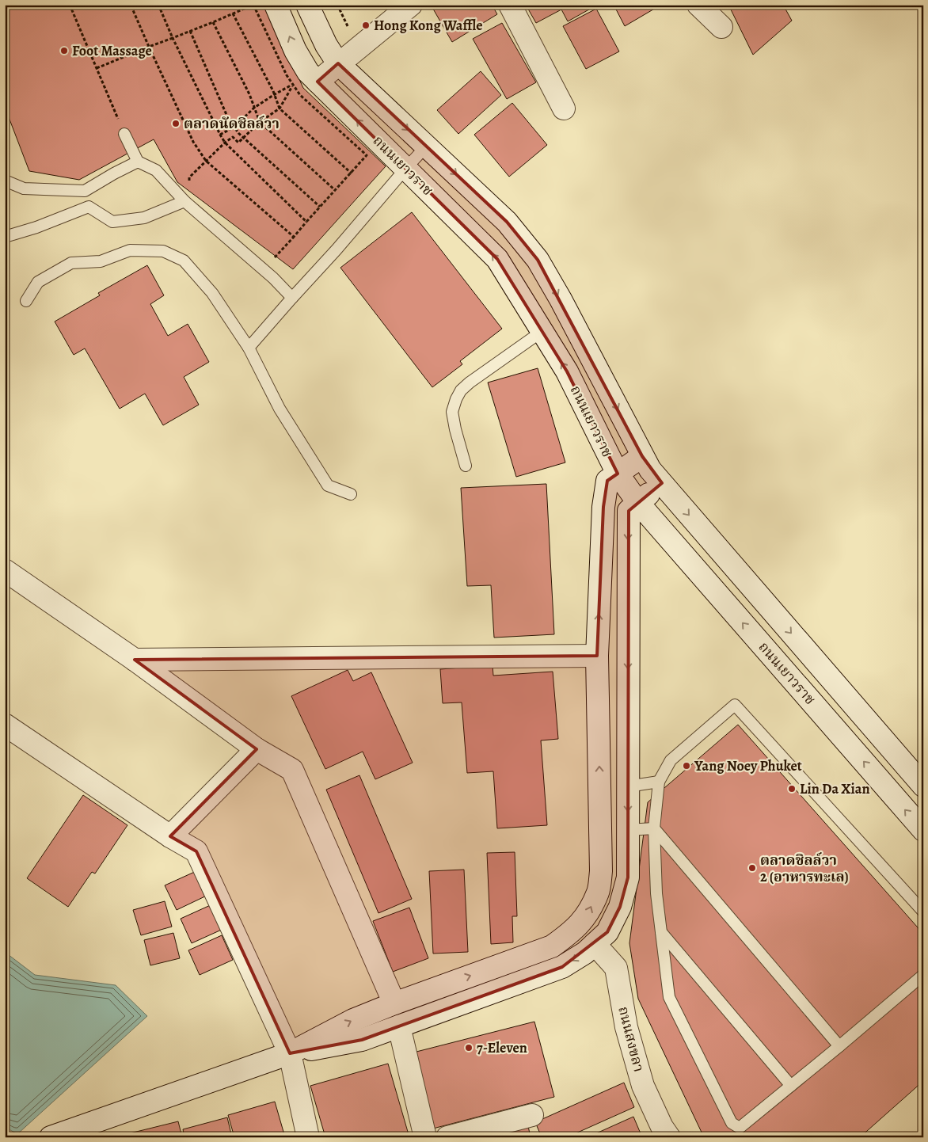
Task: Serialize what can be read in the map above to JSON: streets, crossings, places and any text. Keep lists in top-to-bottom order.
{
  "streets": {
    "street": ["ถนนเยาวราช", "ถนนสงขลา"]
  },
  "places": [
    "Hong Kong Waffle",
    "Foot Massage",
    "ตลาดนัดชิลล์วา",
    "Yang Noey Phuket",
    "Lin Da Xian",
    "ตลาดชิลล์วา 2 (อาหารทะเล)",
    "7-Eleven"
  ]
}
